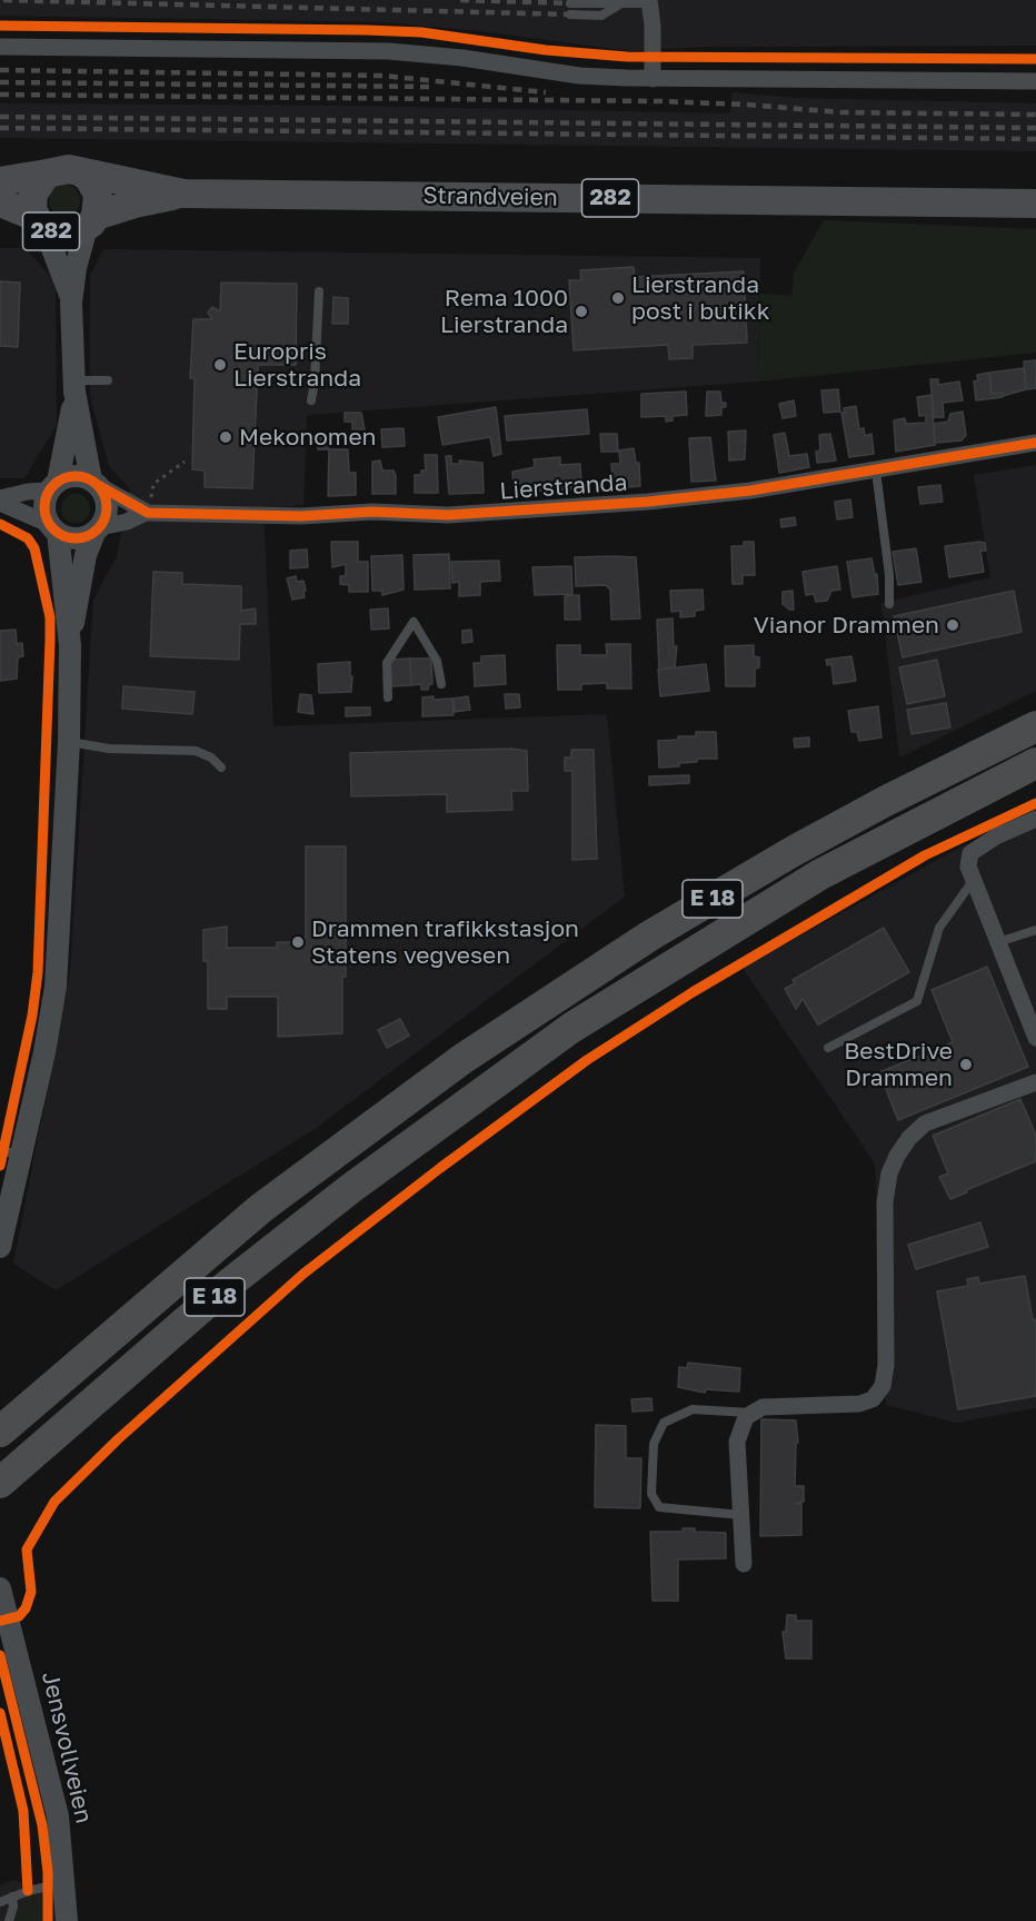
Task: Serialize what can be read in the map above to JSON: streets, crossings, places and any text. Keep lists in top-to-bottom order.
{
  "streets": {
    "highway": ["E 18"],
    "main road": ["Strandveien", "282"],
    "street": ["Lierstranda", "Jensvollveien"]
  },
  "crossings": [
    ["Strandveien", "282"]
  ],
  "places": [
    "Lierstranda post i butikk",
    "Rema 1000 Lierstranda",
    "Europris Lierstranda",
    "Mekonomen",
    "Vianor Drammen",
    "Drammen trafikkstasjon Statens vegvesen",
    "BestDrive Drammen"
  ]
}
